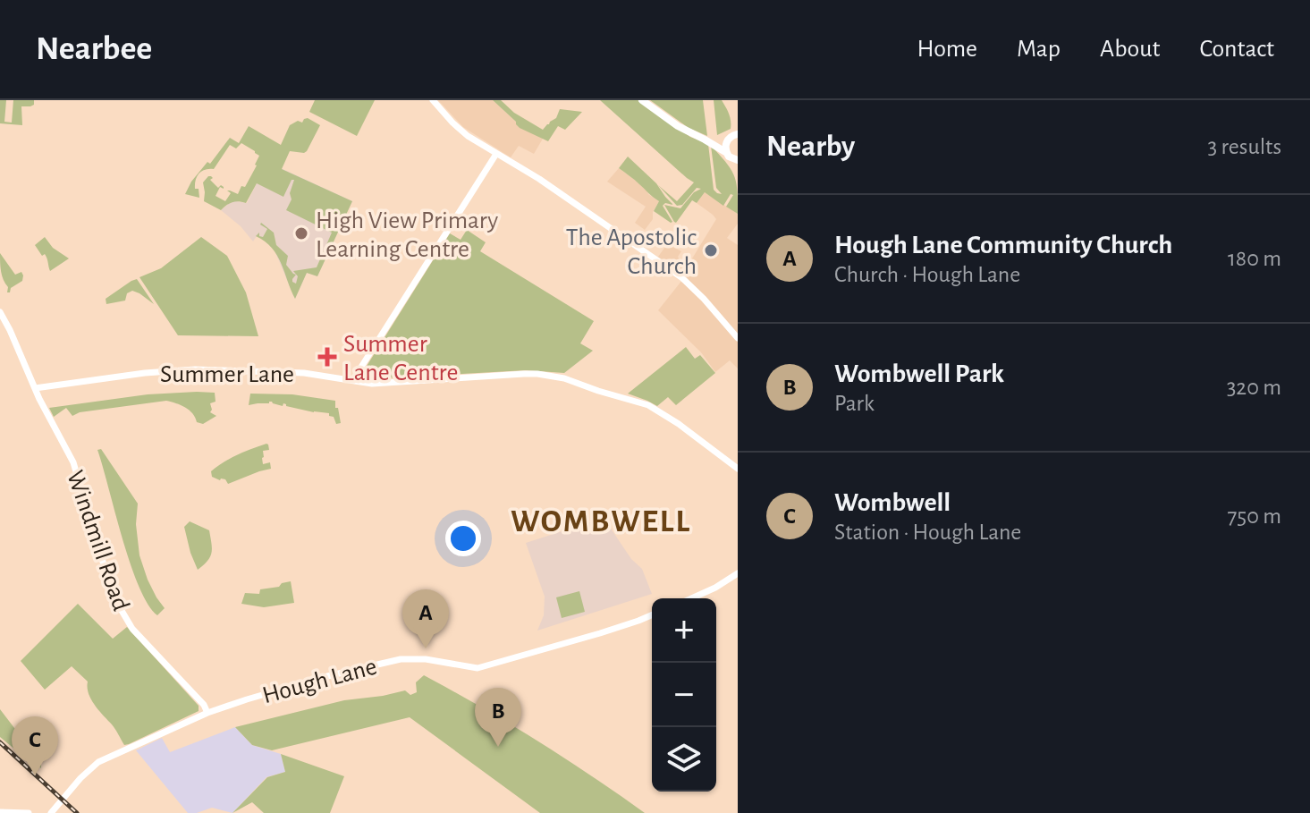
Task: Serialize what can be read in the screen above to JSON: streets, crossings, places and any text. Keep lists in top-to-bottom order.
{
  "streets": {
    "street": ["Summer Lane", "Windmill Road", "Hough Lane"]
  },
  "crossings": [
    ["Summer Lane", "Windmill Road"],
    ["Windmill Road", "Hough Lane"]
  ],
  "districts": ["WOMBWELL"],
  "places": {
    "other": ["High View Primary Learning Centre", "The Apostolic Church"],
    "health": ["Summer Lane Centre"]
  },
  "page": {
    "header": "Nearbee",
    "nav": [
      "Home",
      "Map",
      "About",
      "Contact"
    ],
    "heading": ["Nearby", "3 results"],
    "list": [
      {
        "mark": "A",
        "name": "Hough Lane Community Church",
        "note": "Church · Hough Lane",
        "value": "180 m"
      },
      {
        "mark": "B",
        "name": "Wombwell Park",
        "note": "Park",
        "value": "320 m"
      },
      {
        "mark": "C",
        "name": "Wombwell",
        "note": "Station · Hough Lane",
        "value": "750 m"
      }
    ],
    "pins": ["A", "B", "C"],
    "map_buttons": ["+", "−"]
  }
}
